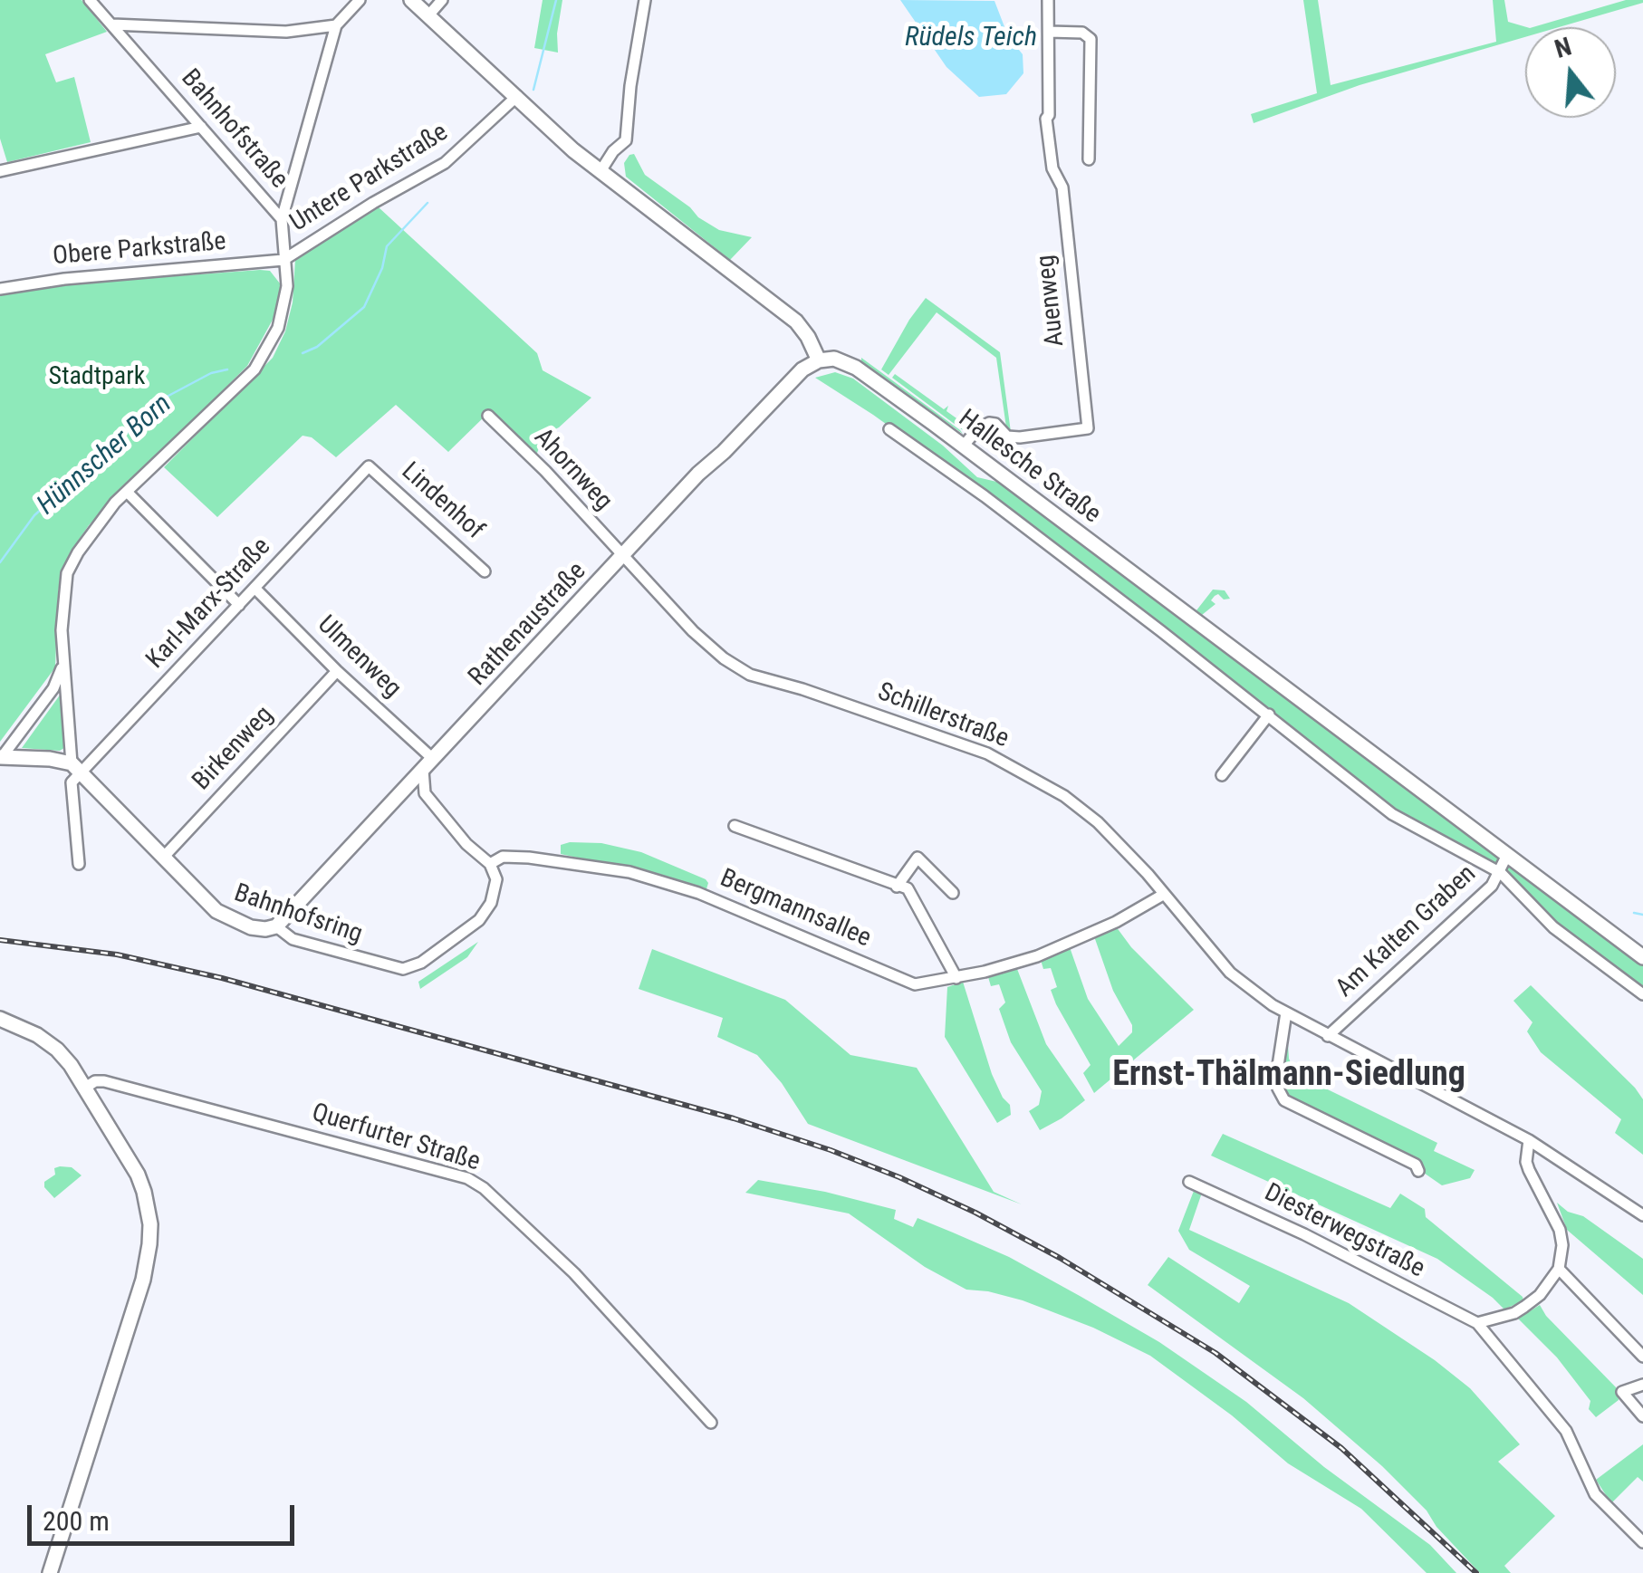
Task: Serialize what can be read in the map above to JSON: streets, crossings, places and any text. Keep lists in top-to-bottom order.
{
  "streets": {
    "main road": ["Hallesche Straße", "Rathenaustraße", "Bahnhofsring"],
    "street": [
      "Bahnhofstraße",
      "Untere Parkstraße",
      "Obere Parkstraße",
      "Auenweg",
      "Ahornweg",
      "Lindenhof",
      "Karl-Marx-Straße",
      "Ulmenweg",
      "Schillerstraße",
      "Birkenweg",
      "Bergmannsallee",
      "Am Kalten Graben",
      "Querfurter Straße",
      "Diesterwegstraße"
    ]
  },
  "crossings": [
    ["Bahnhofstraße", "Untere Parkstraße"],
    ["Bahnhofstraße", "Obere Parkstraße"],
    ["Bahnhofstraße", "Karl-Marx-Straße"],
    ["Bahnhofstraße", "Bahnhofsring"],
    ["Untere Parkstraße", "Obere Parkstraße"],
    ["Auenweg", "Hallesche Straße"],
    ["Hallesche Straße", "Rathenaustraße"],
    ["Hallesche Straße", "Am Kalten Graben"],
    ["Ahornweg", "Rathenaustraße"],
    ["Ahornweg", "Schillerstraße"],
    ["Lindenhof", "Karl-Marx-Straße"],
    ["Karl-Marx-Straße", "Ulmenweg"],
    ["Karl-Marx-Straße", "Bahnhofsring"],
    ["Rathenaustraße", "Ulmenweg"],
    ["Rathenaustraße", "Schillerstraße"],
    ["Rathenaustraße", "Bahnhofsring"],
    ["Ulmenweg", "Birkenweg"],
    ["Schillerstraße", "Bergmannsallee"],
    ["Schillerstraße", "Am Kalten Graben"],
    ["Birkenweg", "Bahnhofsring"],
    ["Bergmannsallee", "Bahnhofsring"]
  ],
  "districts": ["Ernst-Thälmann-Siedlung"],
  "water": ["Rüdels Teich", "Hünnscher Born"],
  "parks": ["Stadtpark"],
  "scale_bar": "200 m",
  "north": "top"
}
